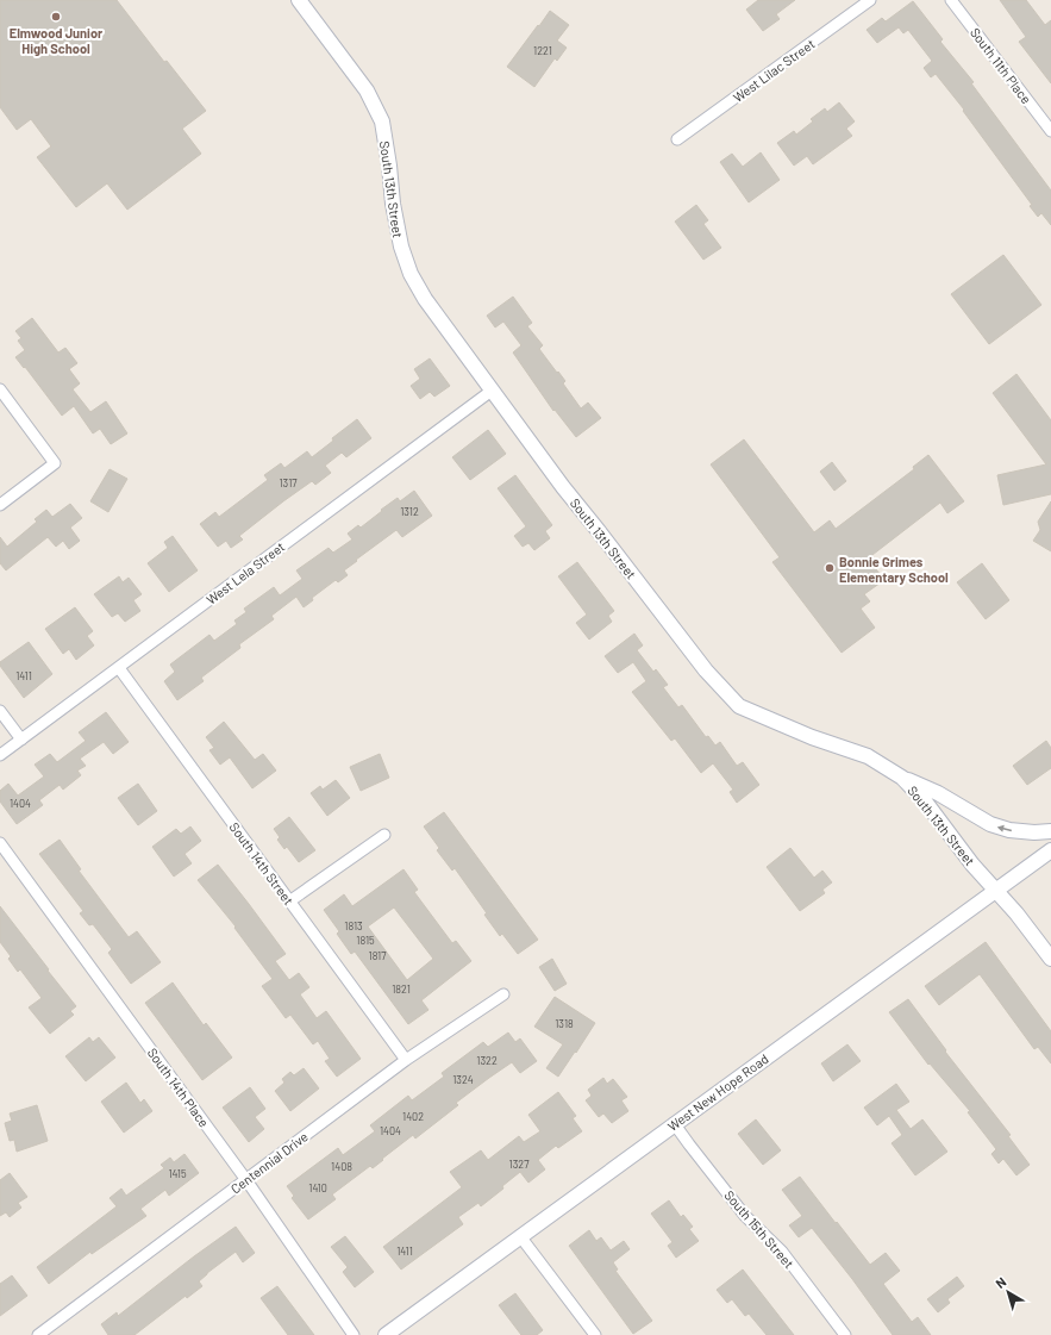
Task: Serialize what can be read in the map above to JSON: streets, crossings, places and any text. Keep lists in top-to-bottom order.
{
  "streets": {
    "street": [
      "South 11th Place",
      "West Lilac Street",
      "South 13th Street",
      "West Lela Street",
      "South 14th Street",
      "South 14th Place",
      "West New Hope Road",
      "Centennial Drive",
      "South 15th Street"
    ]
  },
  "crossings": [
    ["South 13th Street", "West Lela Street"],
    ["South 13th Street", "West New Hope Road"],
    ["West Lela Street", "South 14th Street"],
    ["South 14th Street", "Centennial Drive"],
    ["South 14th Place", "Centennial Drive"],
    ["West New Hope Road", "South 15th Street"]
  ],
  "places": ["Elmwood Junior High School", "Bonnie Grimes Elementary School"],
  "house_numbers": [
    "1221",
    "1317",
    "1312",
    "1411",
    "1404",
    "1813",
    "1815",
    "1817",
    "1821",
    "1318",
    "1322",
    "1324",
    "1402",
    "1404",
    "1327",
    "1408",
    "1415",
    "1410",
    "1411"
  ],
  "north": "top left"
}
